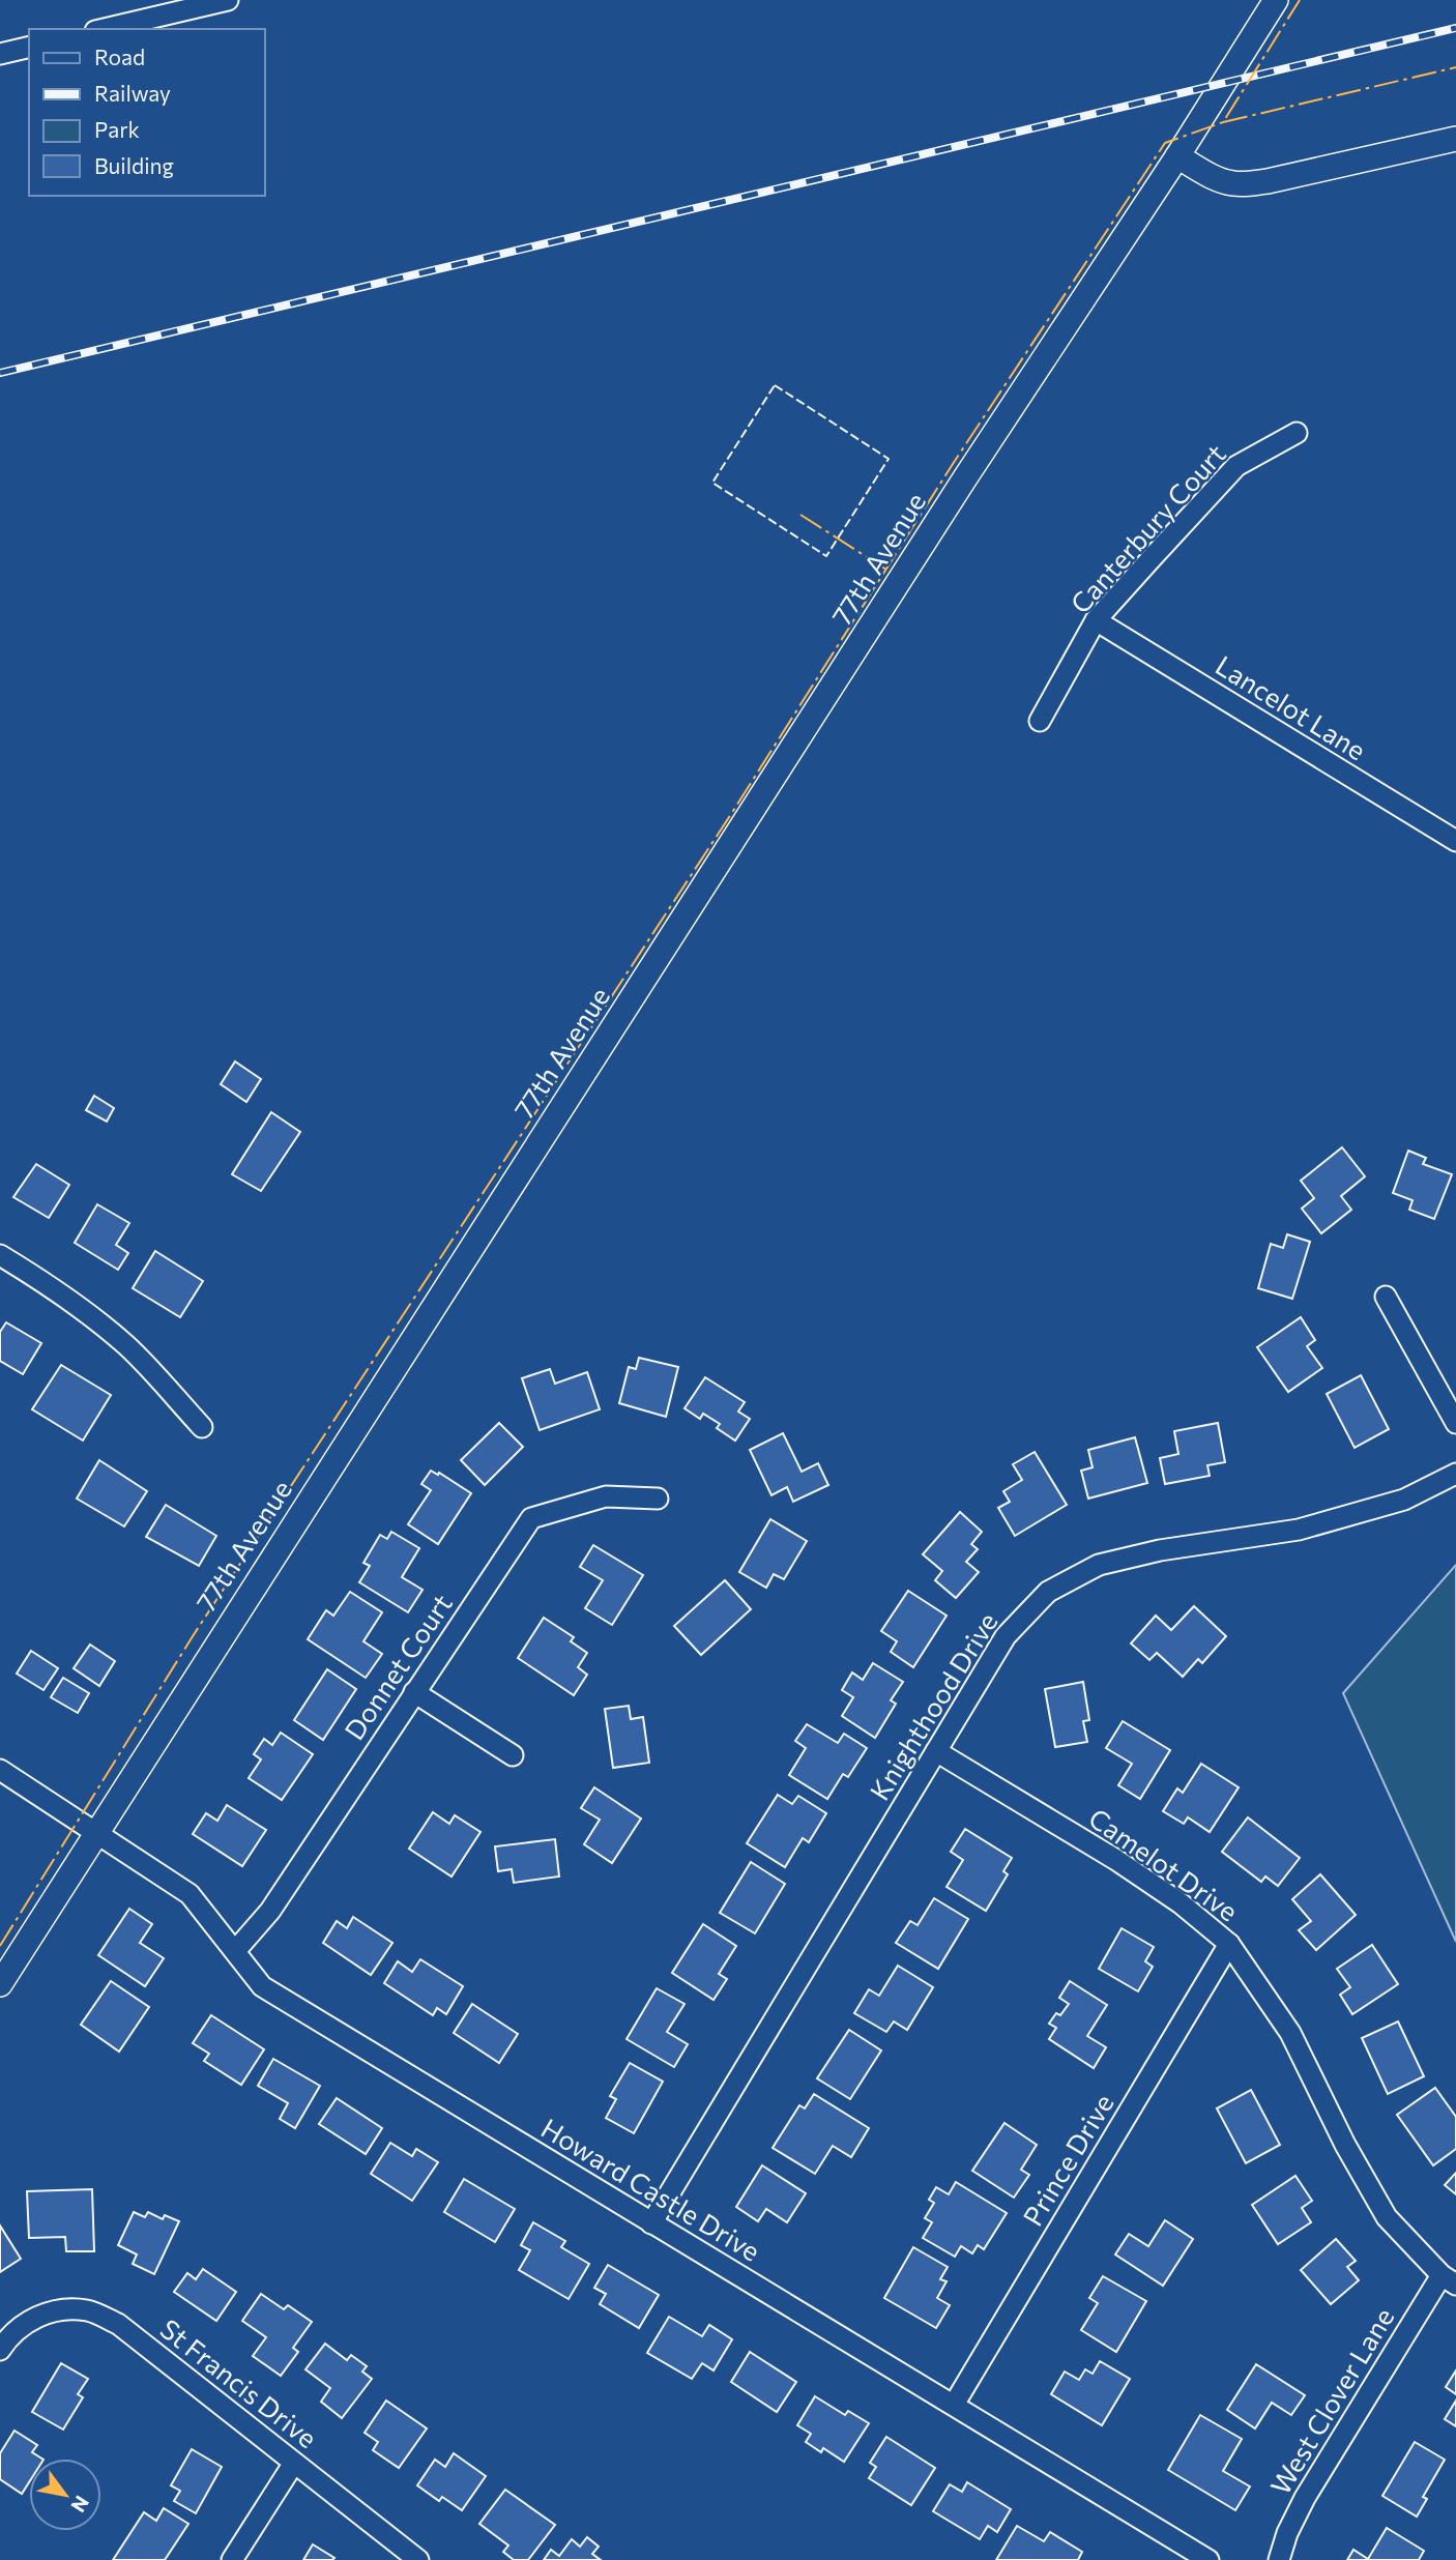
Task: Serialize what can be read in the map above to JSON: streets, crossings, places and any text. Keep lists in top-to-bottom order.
{
  "streets": {
    "street": [
      "Canterbury Court",
      "77th Avenue",
      "Lancelot Lane",
      "Donnet Court",
      "Knighthood Drive",
      "Camelot Drive",
      "Prince Drive",
      "Howard Castle Drive",
      "St Francis Drive",
      "West Clover Lane"
    ]
  },
  "crossings": [
    ["Canterbury Court", "Lancelot Lane"],
    ["77th Avenue", "Howard Castle Drive"],
    ["Donnet Court", "Howard Castle Drive"],
    ["Knighthood Drive", "Camelot Drive"],
    ["Knighthood Drive", "Howard Castle Drive"],
    ["Camelot Drive", "Prince Drive"],
    ["Camelot Drive", "West Clover Lane"],
    ["Prince Drive", "Howard Castle Drive"]
  ],
  "legend": [
    "Road",
    "Railway",
    "Park",
    "Building"
  ],
  "north": "bottom right"
}
